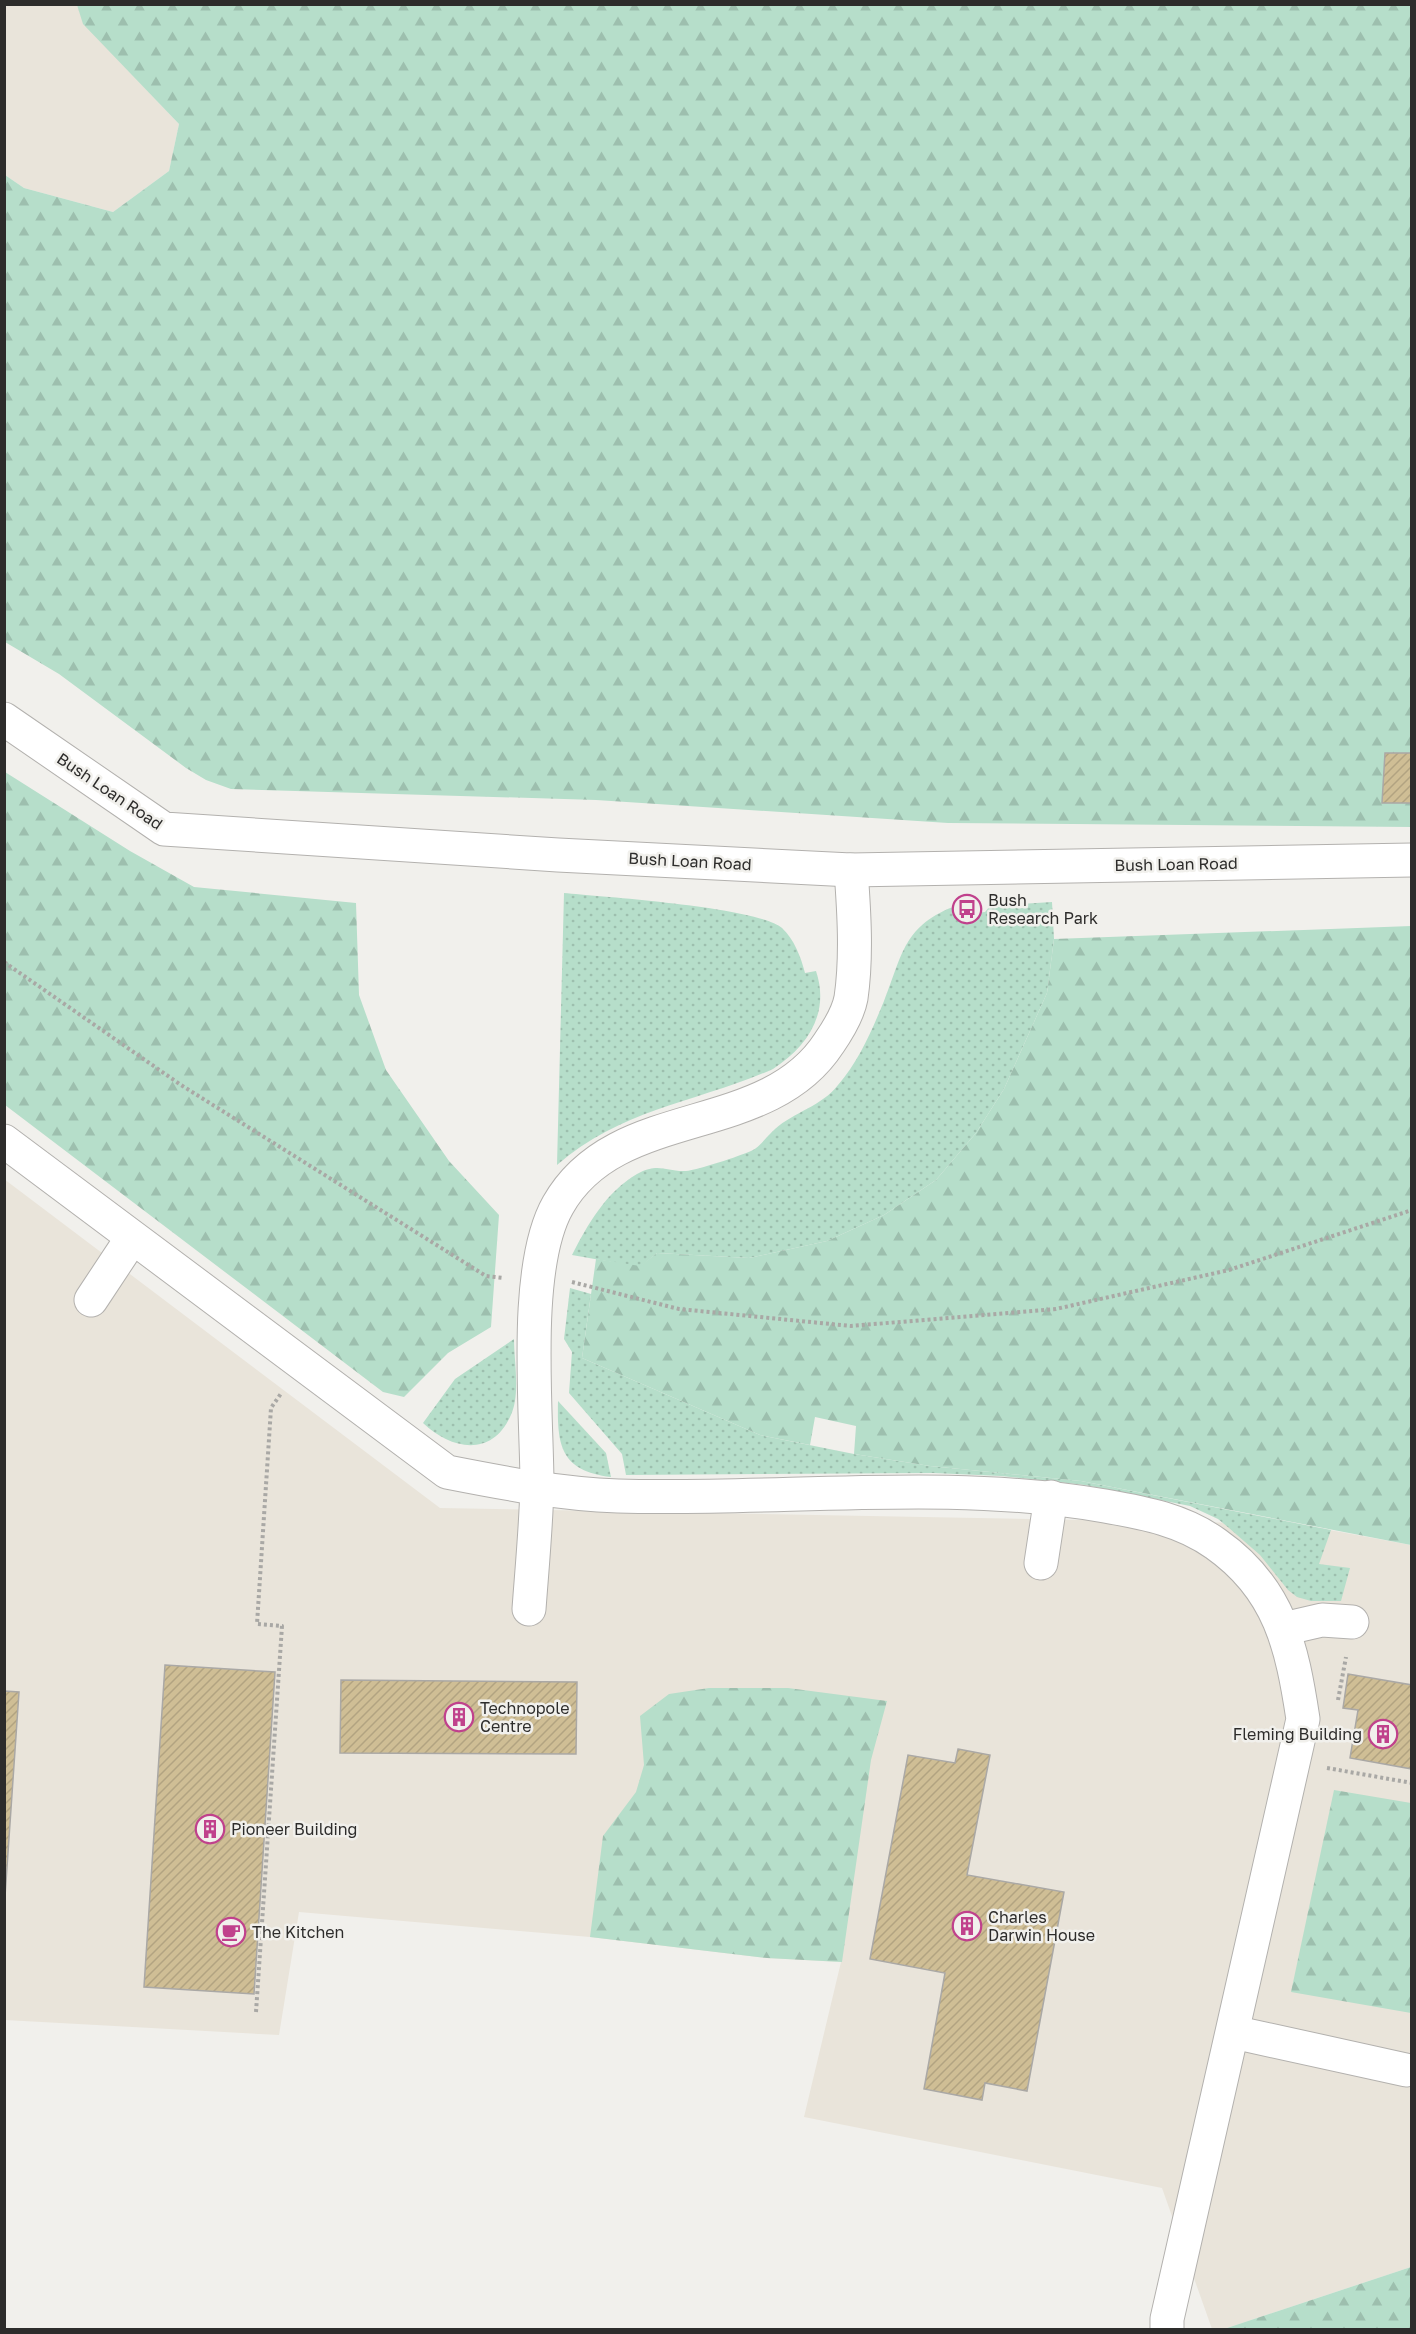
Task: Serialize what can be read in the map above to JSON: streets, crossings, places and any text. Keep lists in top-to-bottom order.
{
  "streets": {
    "street": ["Bush Loan Road"]
  },
  "places": {
    "bus stop": ["Bush Research Park"],
    "building": [
      "Technopole Centre",
      "Fleming Building",
      "Pioneer Building",
      "Charles Darwin House"
    ],
    "cafe": ["The Kitchen"]
  }
}
